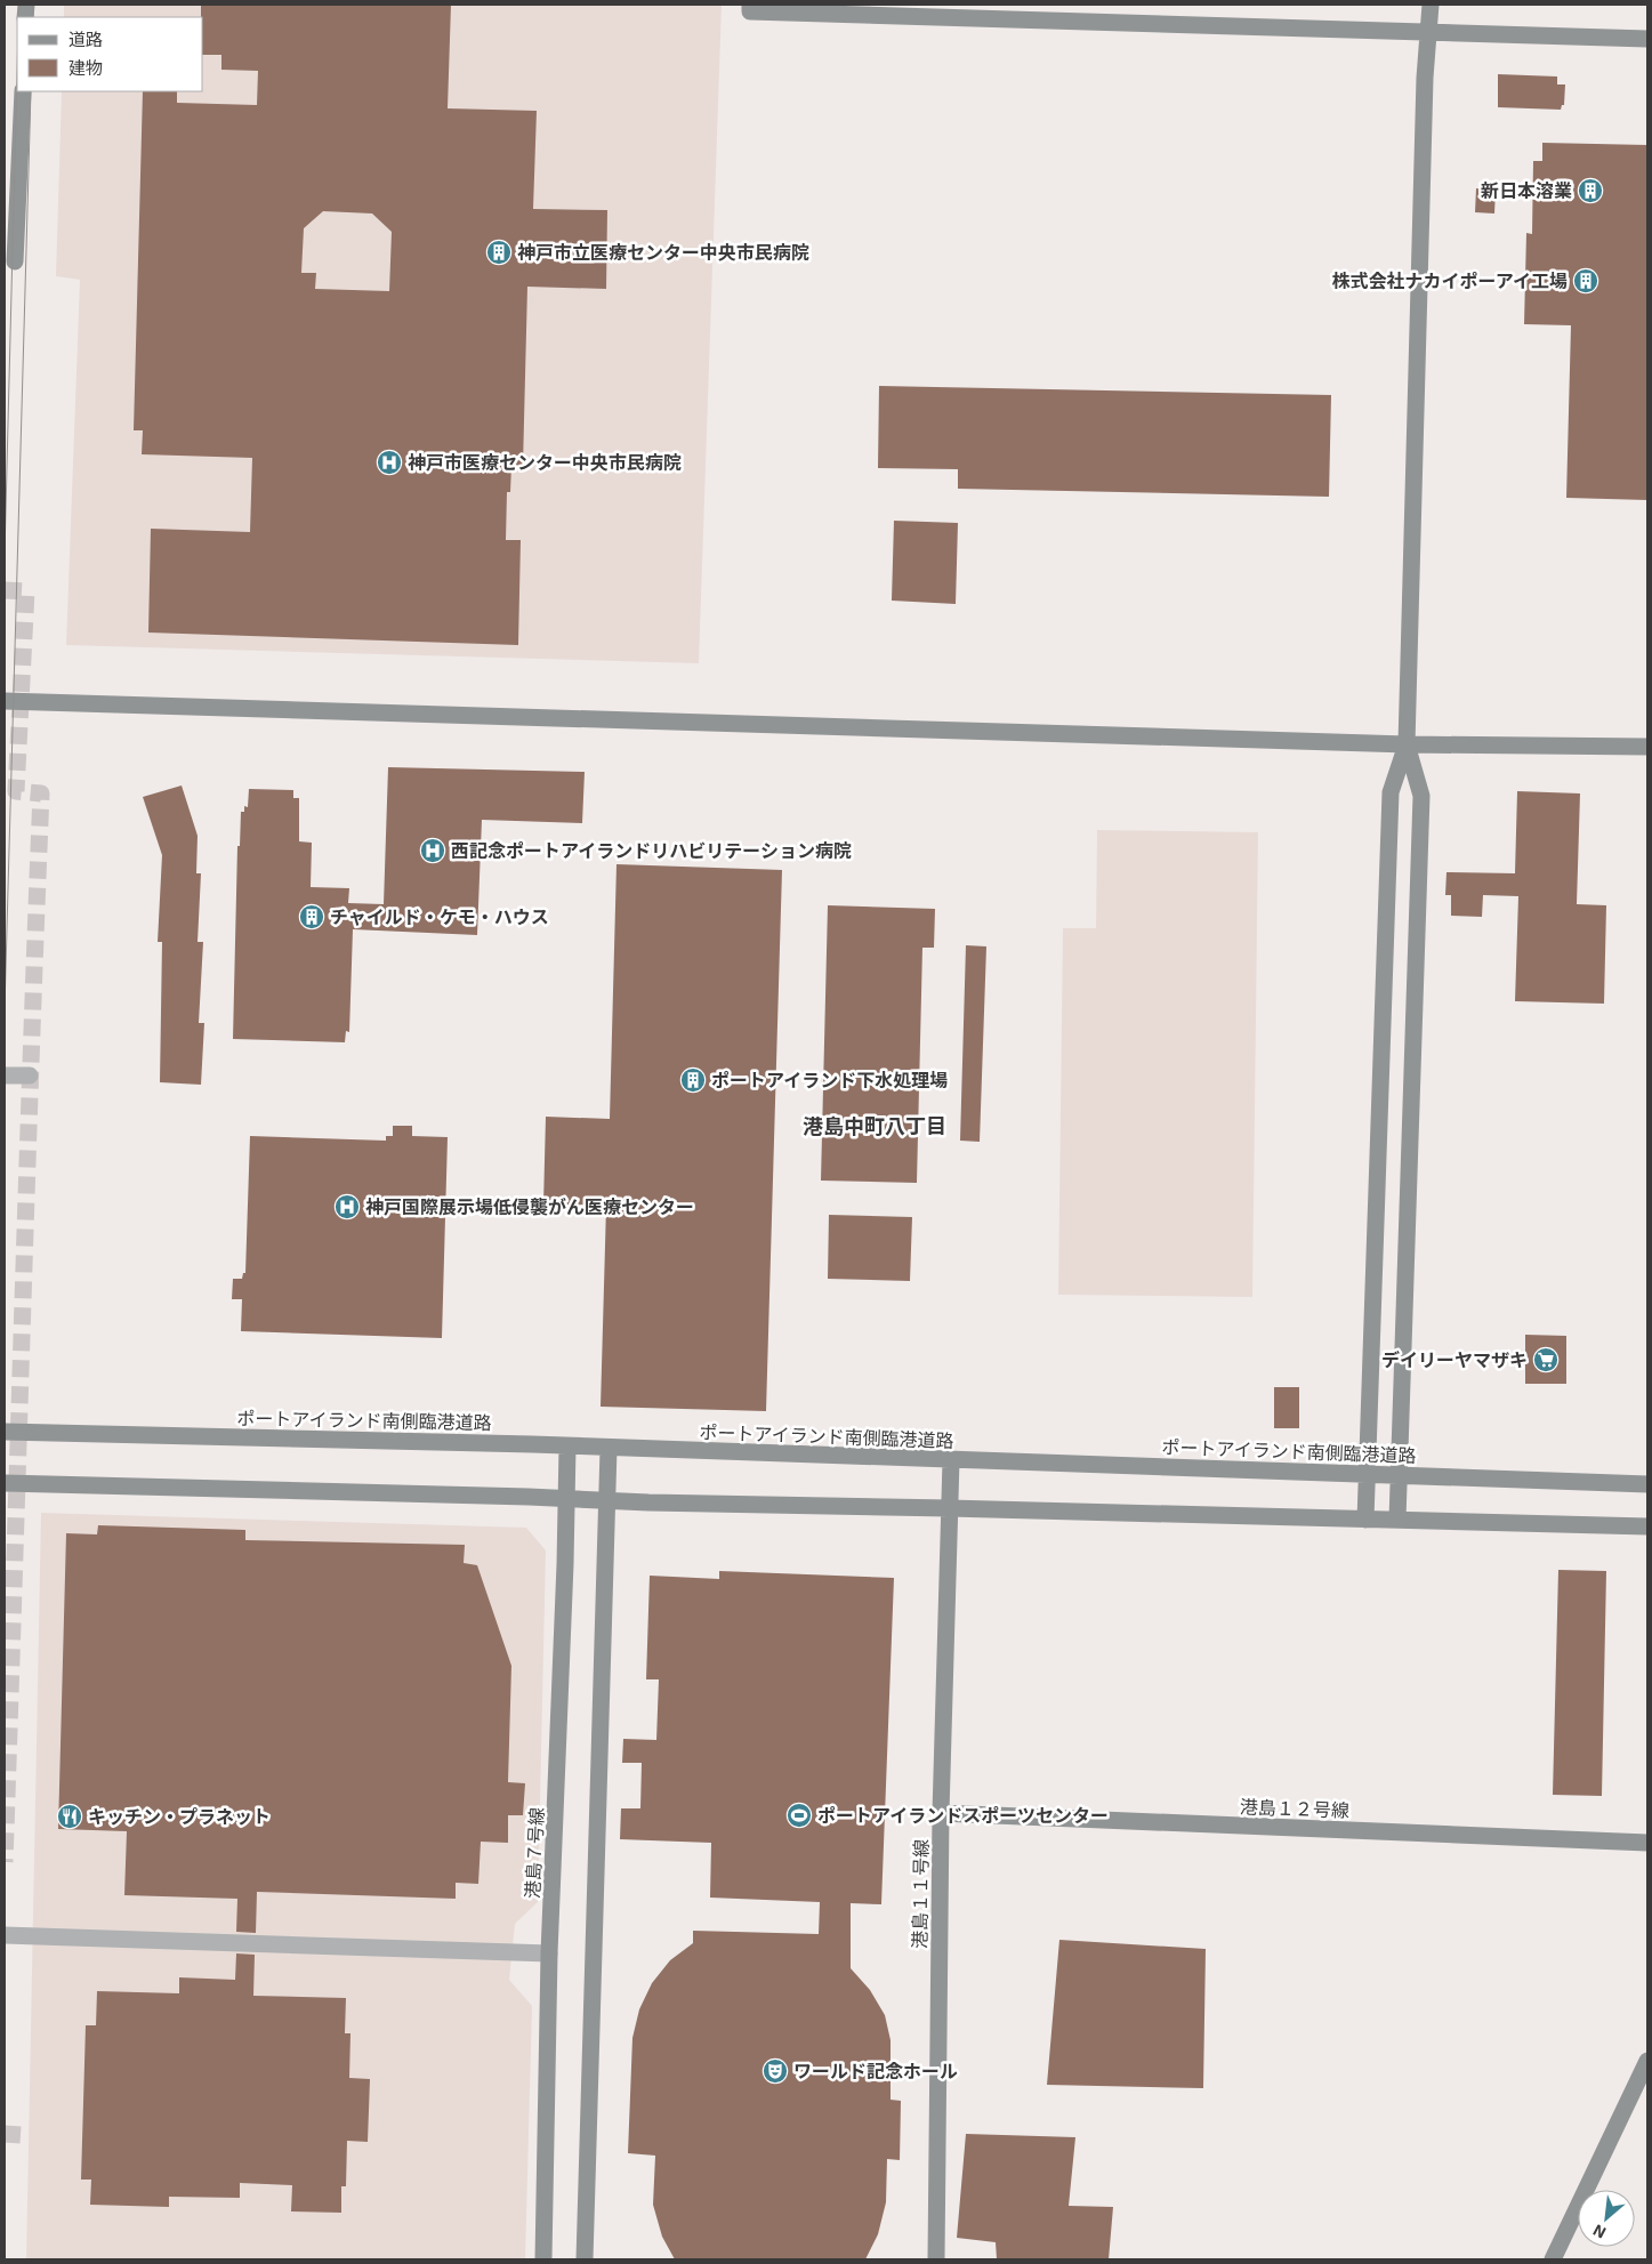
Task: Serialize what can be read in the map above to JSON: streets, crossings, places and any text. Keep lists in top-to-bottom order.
{
  "streets": {
    "street": [
      "ポートアイランド南側臨港道路",
      "港島１２号線",
      "港島７号線",
      "港島１１号線"
    ]
  },
  "crossings": [
    ["ポートアイランド南側臨港道路", "港島７号線"],
    ["ポートアイランド南側臨港道路", "港島１１号線"],
    ["港島１２号線", "港島１１号線"]
  ],
  "districts": ["港島中町八丁目"],
  "places": {
    "building": [
      "新日本溶業",
      "神戸市立医療センター中央市民病院",
      "株式会社ナカイポーアイ工場",
      "チャイルド・ケモ・ハウス",
      "ポートアイランド下水処理場"
    ],
    "hospital": ["神戸市医療センター中央市民病院", "西記念ポートアイランドリハビリテーション病院", "神戸国際展示場低侵襲がん医療センター"],
    "supermarket": ["デイリーヤマザキ"],
    "sports": ["ポートアイランドスポーツセンター"],
    "restaurant": ["キッチン・プラネット"],
    "theatre": ["ワールド記念ホール"]
  },
  "legend": ["道路", "建物"],
  "north": "bottom left"
}
